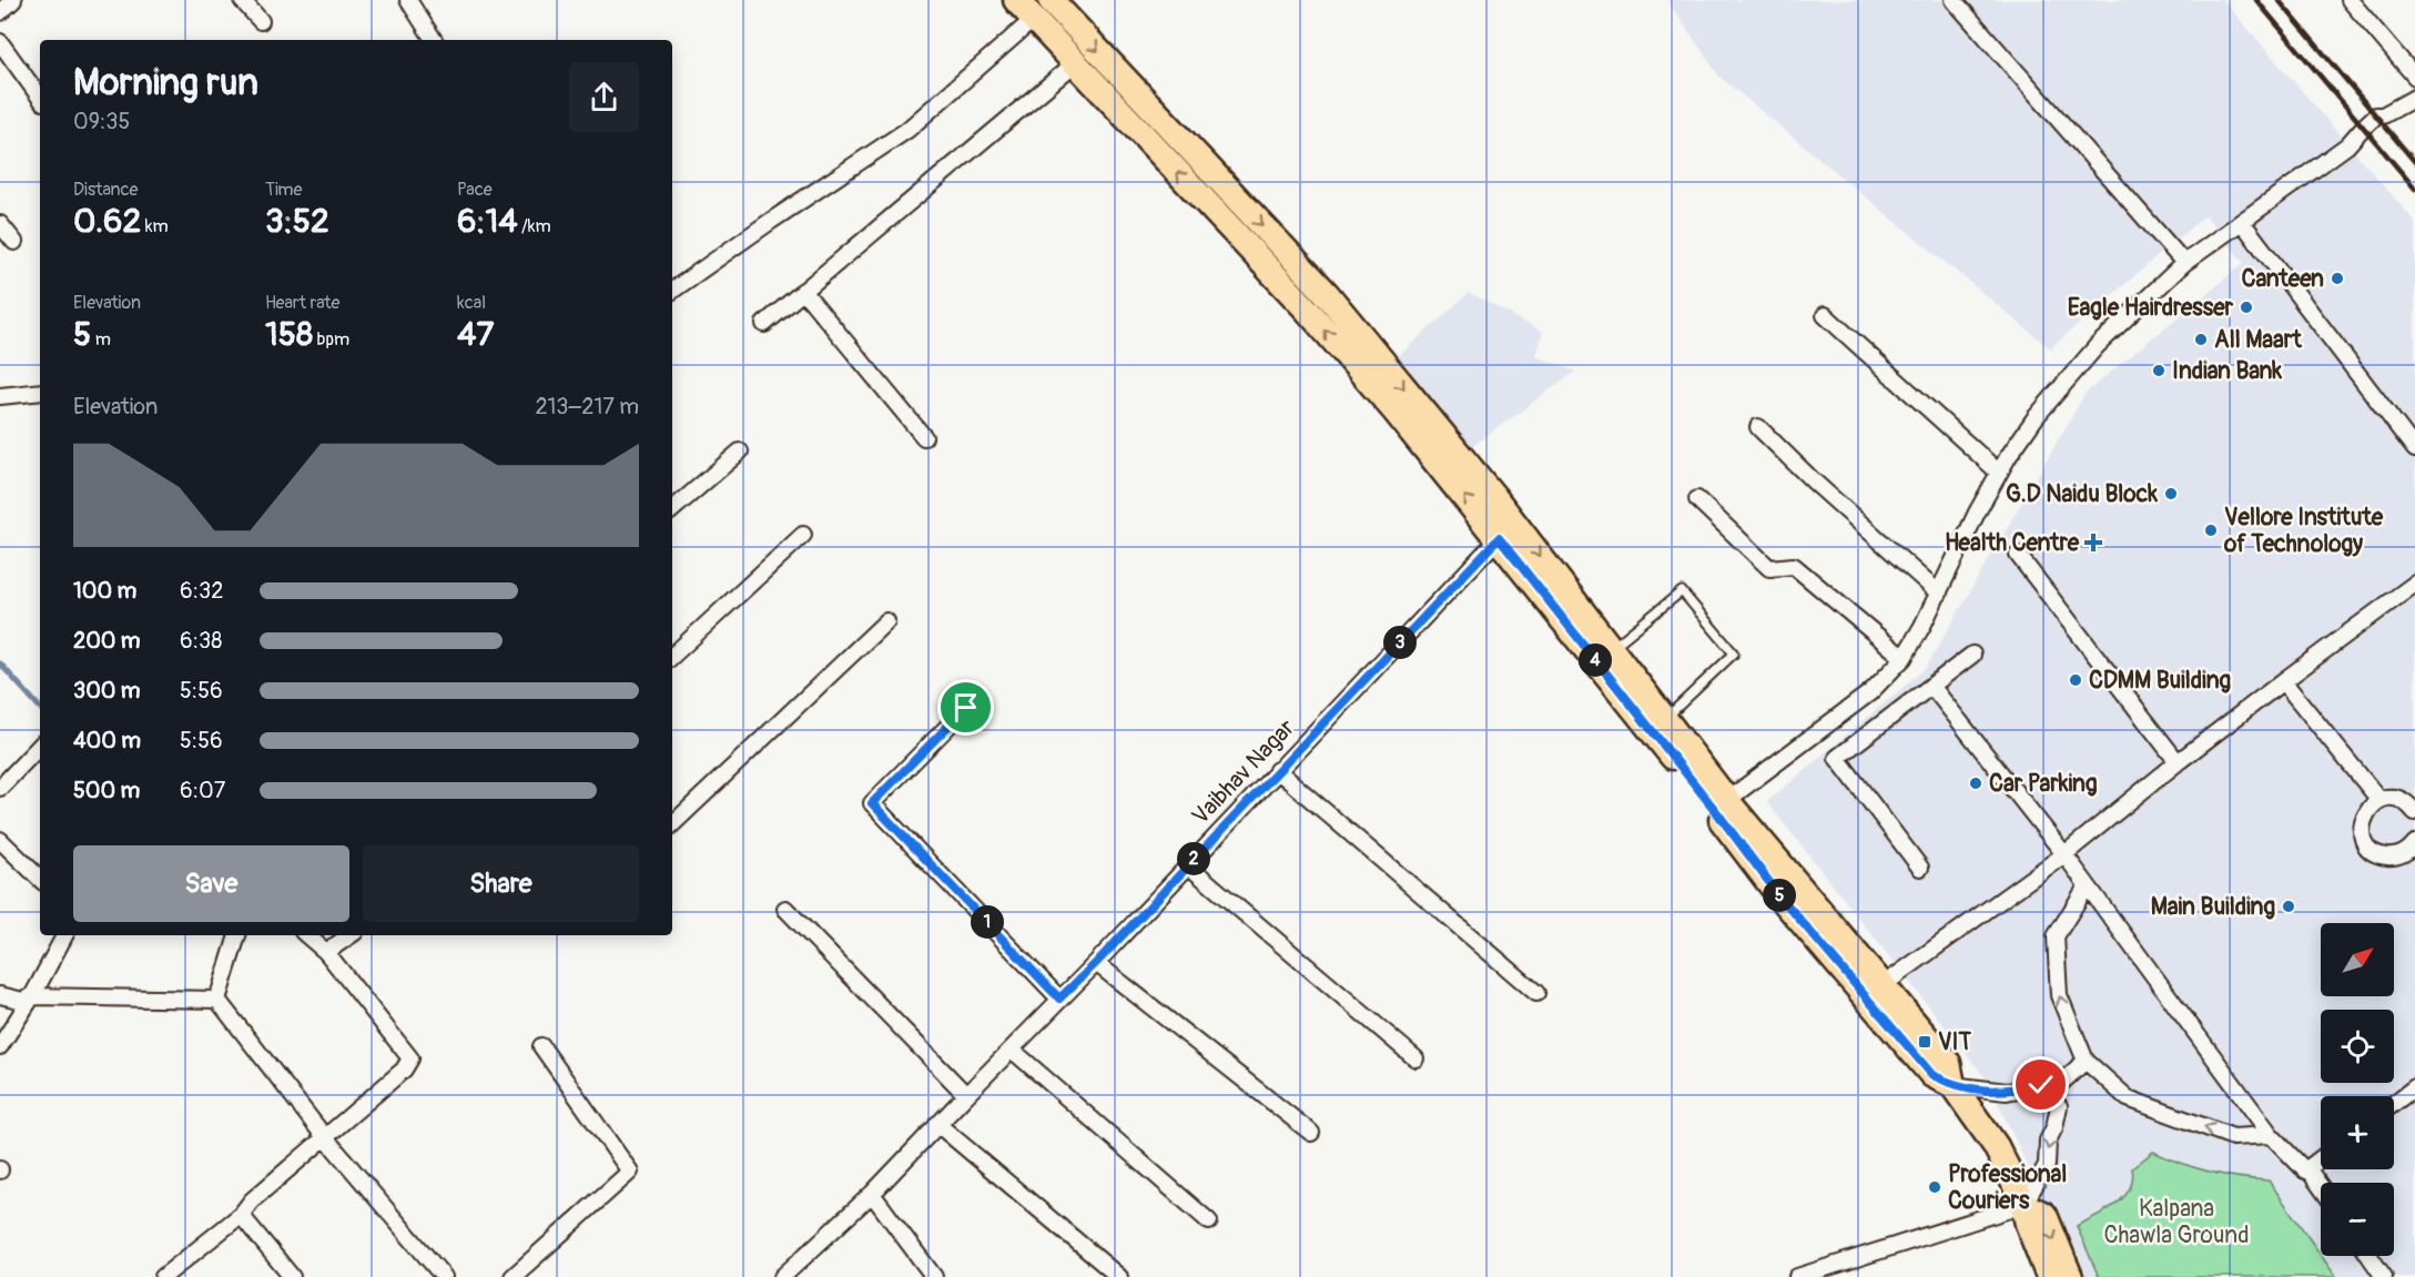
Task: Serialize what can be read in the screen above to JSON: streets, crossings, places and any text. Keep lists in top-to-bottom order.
{
  "streets": {
    "street": ["Vaibhav Nagar"]
  },
  "parks": ["Kalpana Chawla Ground"],
  "places": {
    "other": [
      "Canteen",
      "Eagle Hairdresser",
      "All Maart",
      "Indian Bank",
      "G.D Naidu Block",
      "Vellore Institute of Technology",
      "CDMM Building",
      "Car Parking",
      "Main Building",
      "Professional Couriers"
    ],
    "health": ["Health Centre"],
    "transit": ["VIT"]
  },
  "north": "top right",
  "page": {
    "heading": ["Morning run", "09:35"],
    "stats": [
      ["Distance", "0.62 km"],
      ["Time", "3:52"],
      ["Pace", "6:14 /km"],
      ["Elevation", "5 m"],
      ["Heart rate", "158 bpm"],
      ["kcal", "47"]
    ],
    "chart": ["Elevation", "213–217 m"],
    "list": [
      {
        "name": "100 m",
        "note": "6:32"
      },
      {
        "name": "200 m",
        "note": "6:38"
      },
      {
        "name": "300 m",
        "note": "5:56"
      },
      {
        "name": "400 m",
        "note": "5:56"
      },
      {
        "name": "500 m",
        "note": "6:07"
      }
    ],
    "pins": [
      "3",
      "4",
      "2",
      "5",
      "1"
    ],
    "buttons": ["Save", "Share"],
    "map_buttons": ["+", "−"]
  }
}
